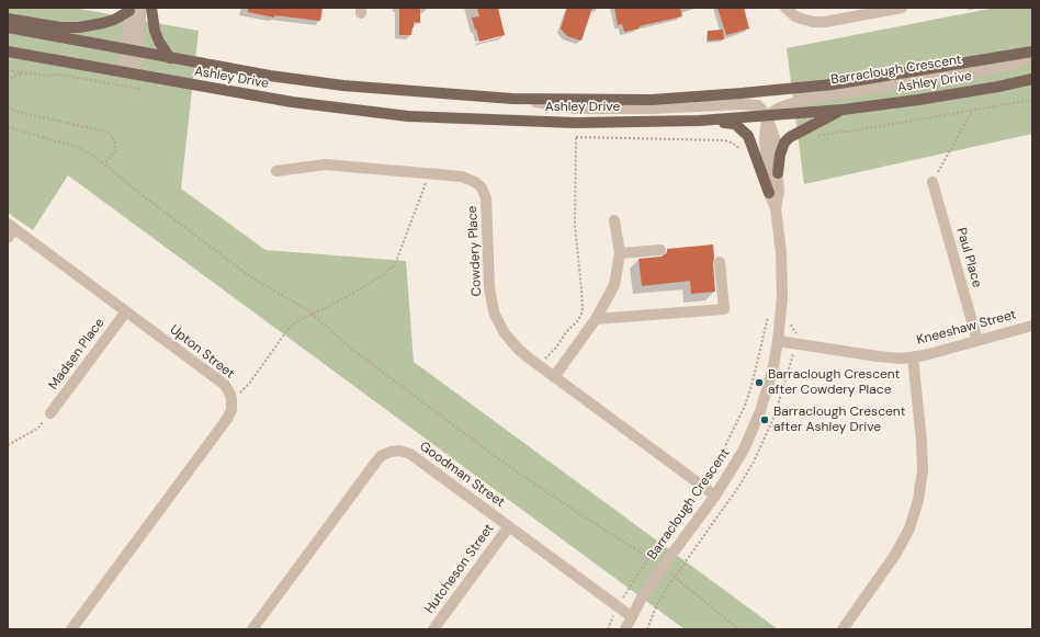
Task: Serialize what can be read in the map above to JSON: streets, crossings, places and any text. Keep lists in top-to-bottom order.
{
  "streets": {
    "main road": ["Ashley Drive"],
    "street": [
      "Barraclough Crescent",
      "Cowdery Place",
      "Paul Place",
      "Kneeshaw Street",
      "Upton Street",
      "Madsen Place",
      "Goodman Street",
      "Hutcheson Street"
    ]
  },
  "crossings": [
    ["Barraclough Crescent", "Ashley Drive"],
    ["Barraclough Crescent", "Cowdery Place"],
    ["Barraclough Crescent", "Kneeshaw Street"],
    ["Barraclough Crescent", "Goodman Street"],
    ["Paul Place", "Kneeshaw Street"],
    ["Upton Street", "Madsen Place"],
    ["Goodman Street", "Hutcheson Street"]
  ],
  "places": ["Barraclough Crescent after Cowdery Place", "Barraclough Crescent after Ashley Drive"]
}
